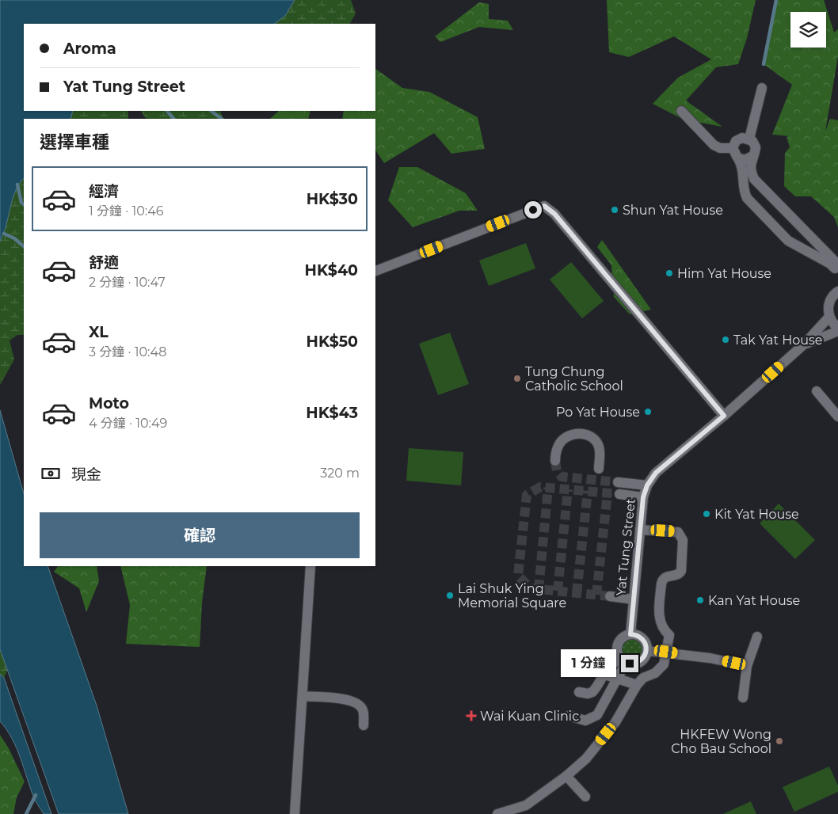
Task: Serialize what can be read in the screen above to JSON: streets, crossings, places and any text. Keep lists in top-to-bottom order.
{
  "streets": {
    "street": ["Yat Tung Street"]
  },
  "places": {
    "other": [
      "Shun Yat House",
      "Him Yat House",
      "Tak Yat House",
      "Tung Chung Catholic School",
      "Po Yat House",
      "Kit Yat House",
      "Lai Shuk Ying Memorial Square",
      "Kan Yat House",
      "HKFEW Wong Cho Bau School"
    ],
    "health": ["Wai Kuan Clinic"]
  },
  "page": {
    "banner": ["Aroma", "Yat Tung Street"],
    "heading": "選擇車種",
    "list": [
      {
        "name": "經濟",
        "note": "1 分鐘 · 10:46",
        "value": "HK$30"
      },
      {
        "name": "舒適",
        "note": "2 分鐘 · 10:47",
        "value": "HK$40"
      },
      {
        "name": "XL",
        "note": "3 分鐘 · 10:48",
        "value": "HK$50"
      },
      {
        "name": "Moto",
        "note": "4 分鐘 · 10:49",
        "value": "HK$43"
      }
    ],
    "pay": ["現金", "320 m"],
    "buttons": "確認",
    "bubble": "1 分鐘"
  }
}
